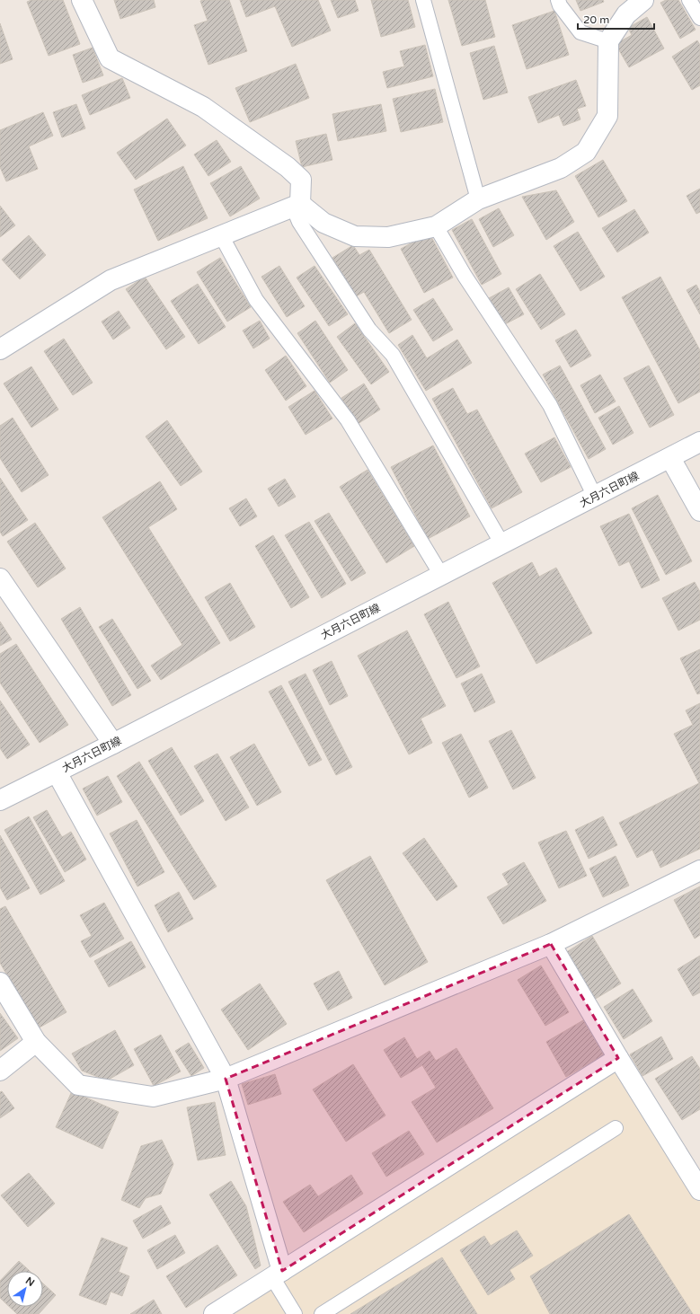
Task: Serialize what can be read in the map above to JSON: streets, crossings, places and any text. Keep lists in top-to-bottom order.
{
  "streets": {
    "street": ["大月六日町線"]
  },
  "scale_bar": "20 m",
  "north": "top right"
}
